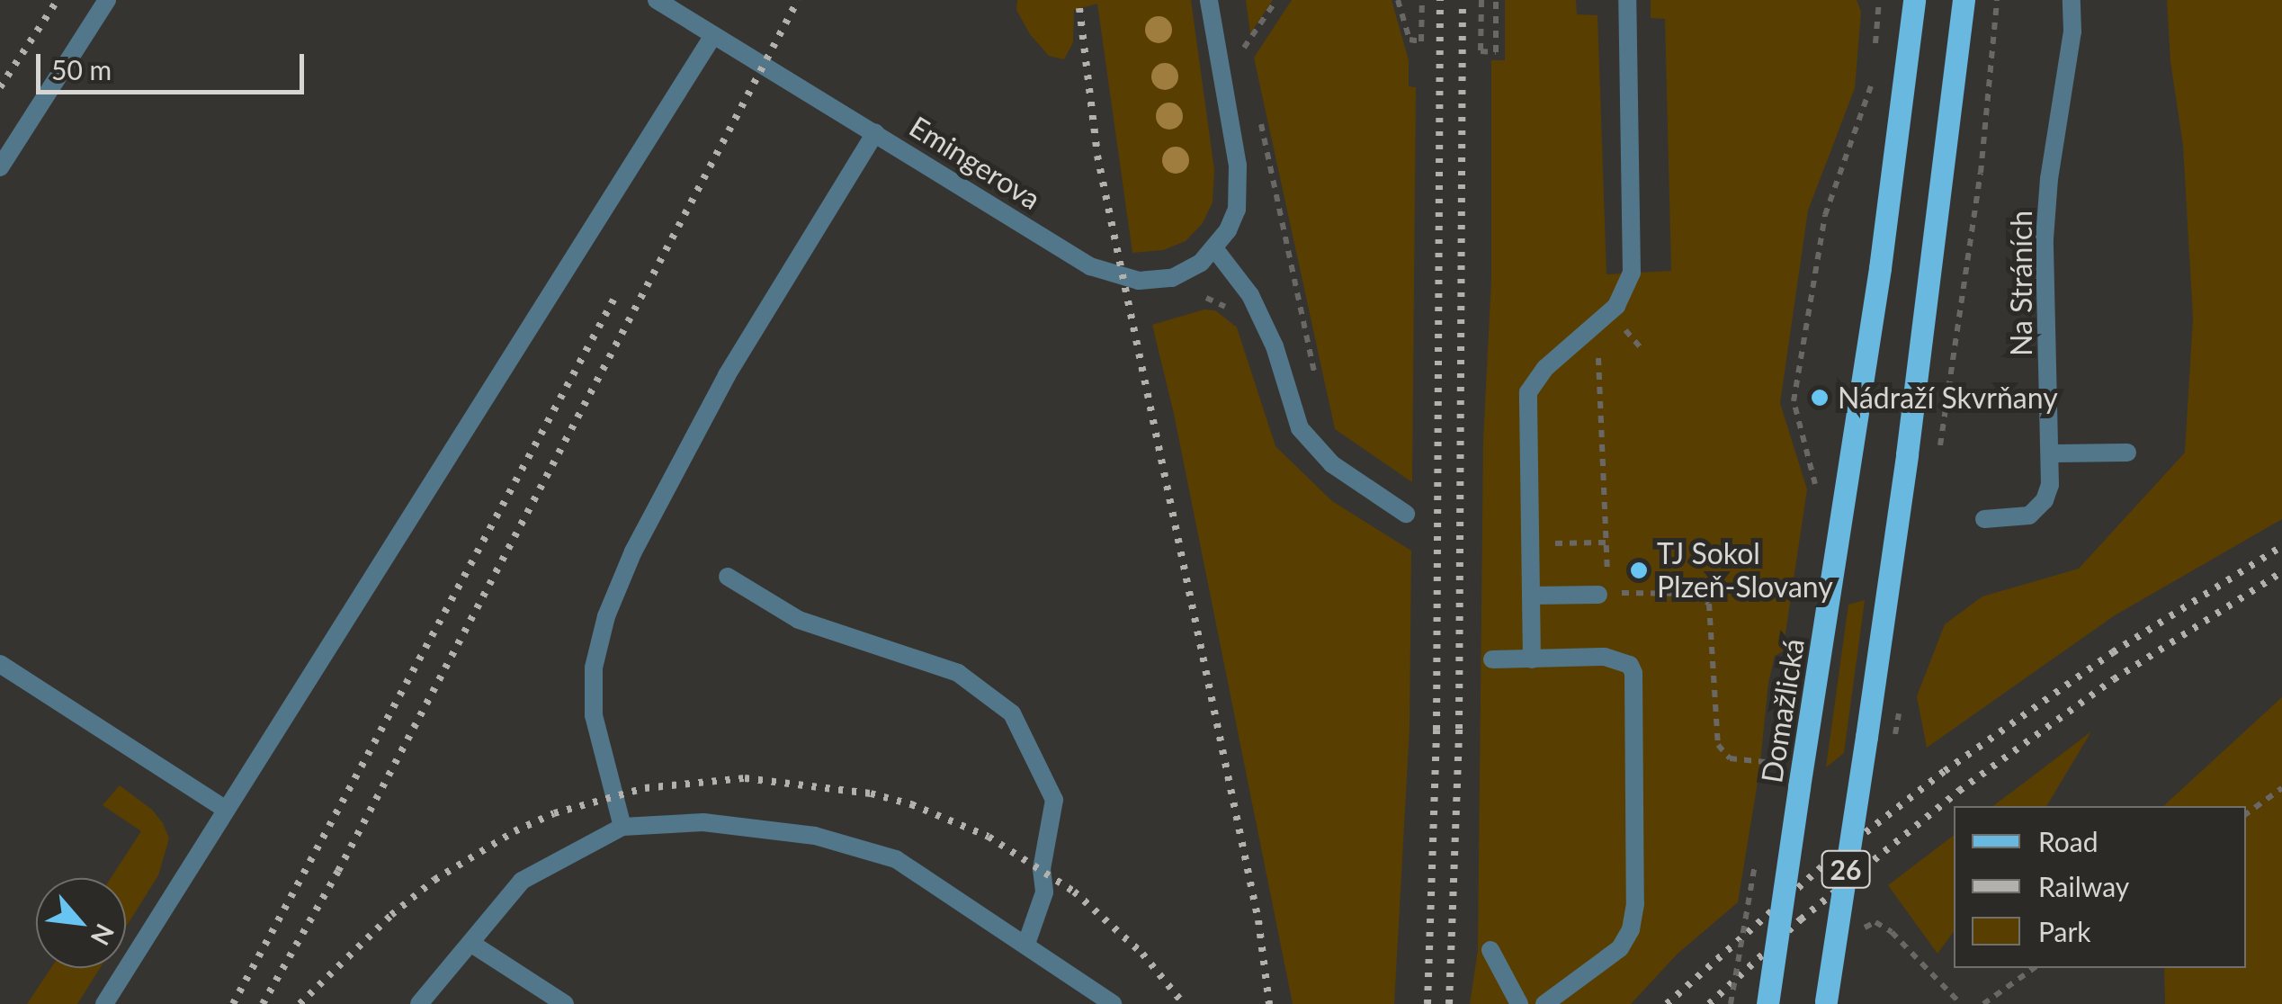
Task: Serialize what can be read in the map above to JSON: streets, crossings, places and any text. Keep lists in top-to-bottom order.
{
  "streets": {
    "main road": ["Domažlická", "26"],
    "street": ["Emingerova", "Na Stráních"]
  },
  "places": ["Nádraží Skvrňany", "TJ Sokol Plzeň-Slovany"],
  "legend": ["Road", "Railway", "Park"],
  "scale_bar": "50 m",
  "north": "bottom right"
}
